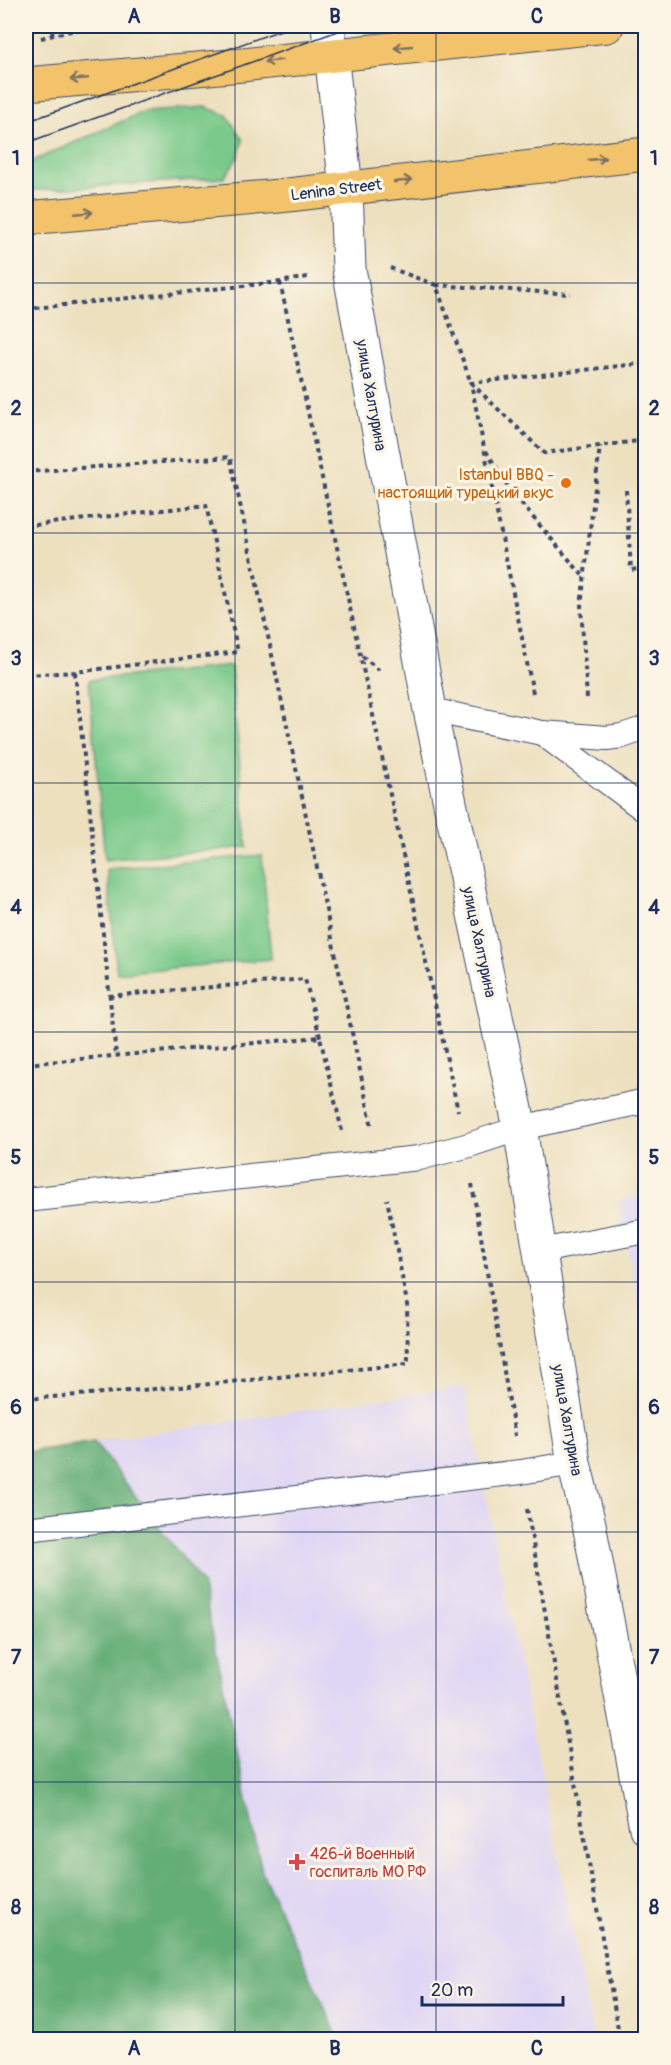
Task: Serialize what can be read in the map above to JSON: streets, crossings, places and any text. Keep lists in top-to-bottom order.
{
  "streets": {
    "main road": ["Lenina Street"],
    "street": ["улица Халтурина"]
  },
  "crossings": [
    ["Lenina Street", "улица Халтурина"]
  ],
  "places": {
    "other": ["Istanbul BBQ - настоящий турецкий вкус"],
    "health": ["426-й Военный госпиталь МО РФ"]
  },
  "scale_bar": "20 m",
  "grid": {
    "columns": ["A", "B", "C"],
    "rows": [
      "1",
      "2",
      "3",
      "4",
      "5",
      "6",
      "7",
      "8"
    ]
  }
}
